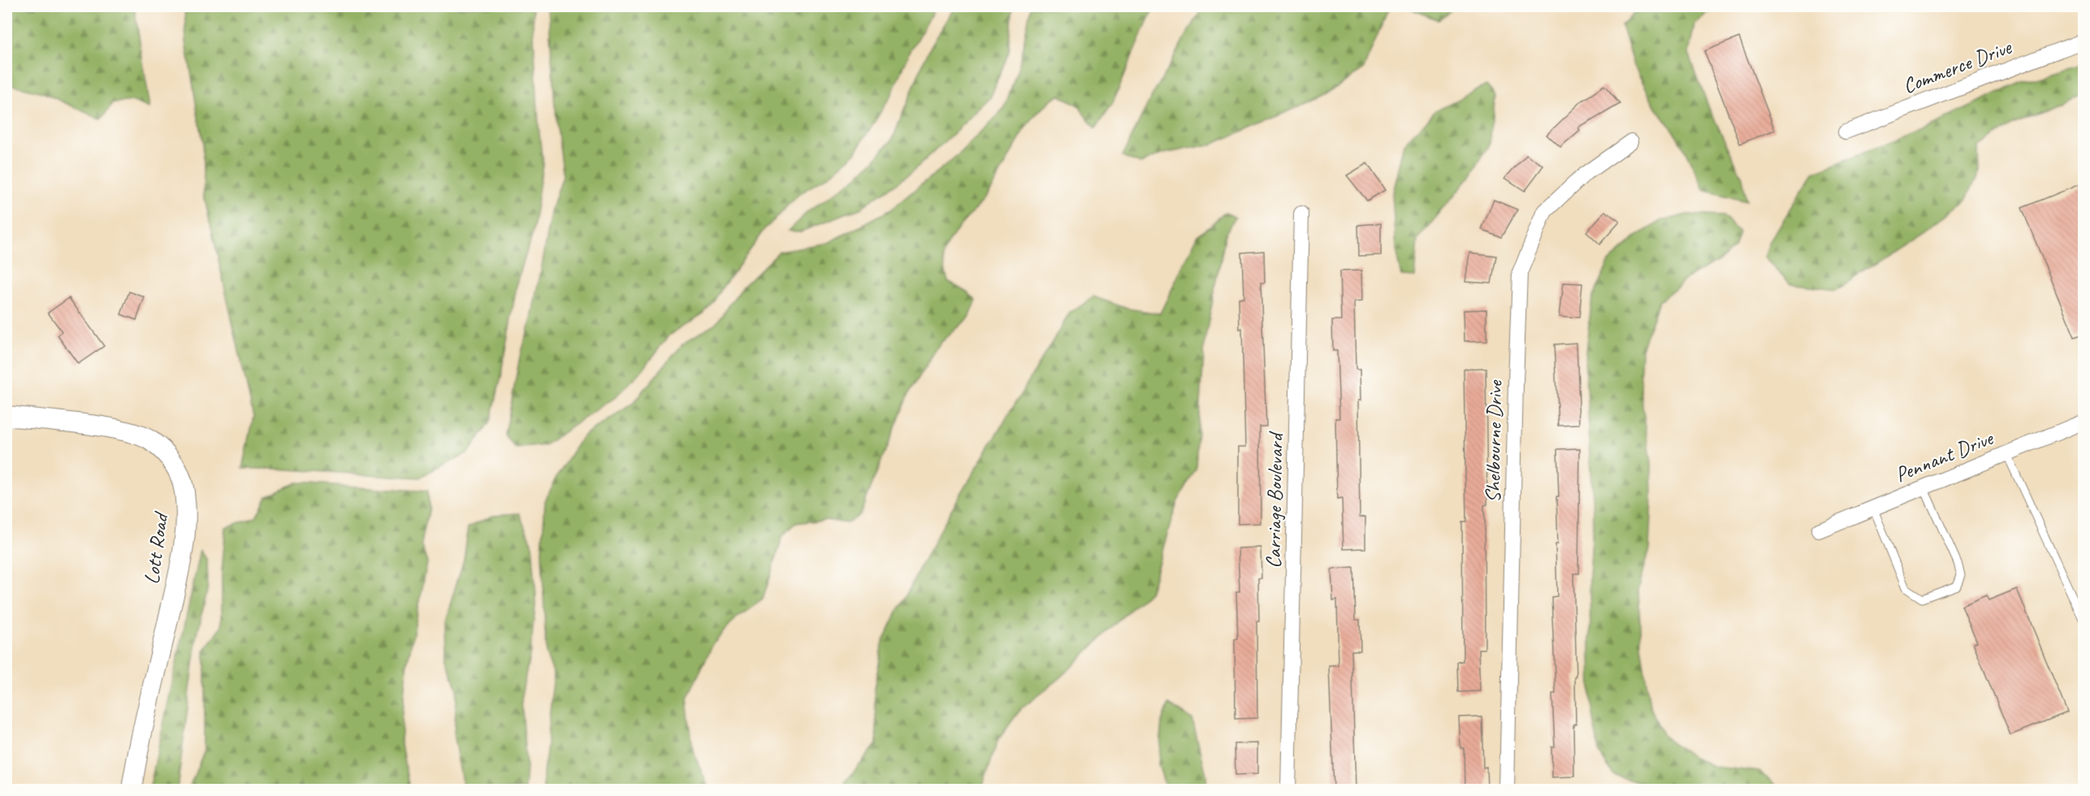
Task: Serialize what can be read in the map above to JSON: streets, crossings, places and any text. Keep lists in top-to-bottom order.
{
  "streets": {
    "street": [
      "Commerce Drive",
      "Shelbourne Drive",
      "Pennant Drive",
      "Carriage Boulevard",
      "Lott Road"
    ]
  }
}
